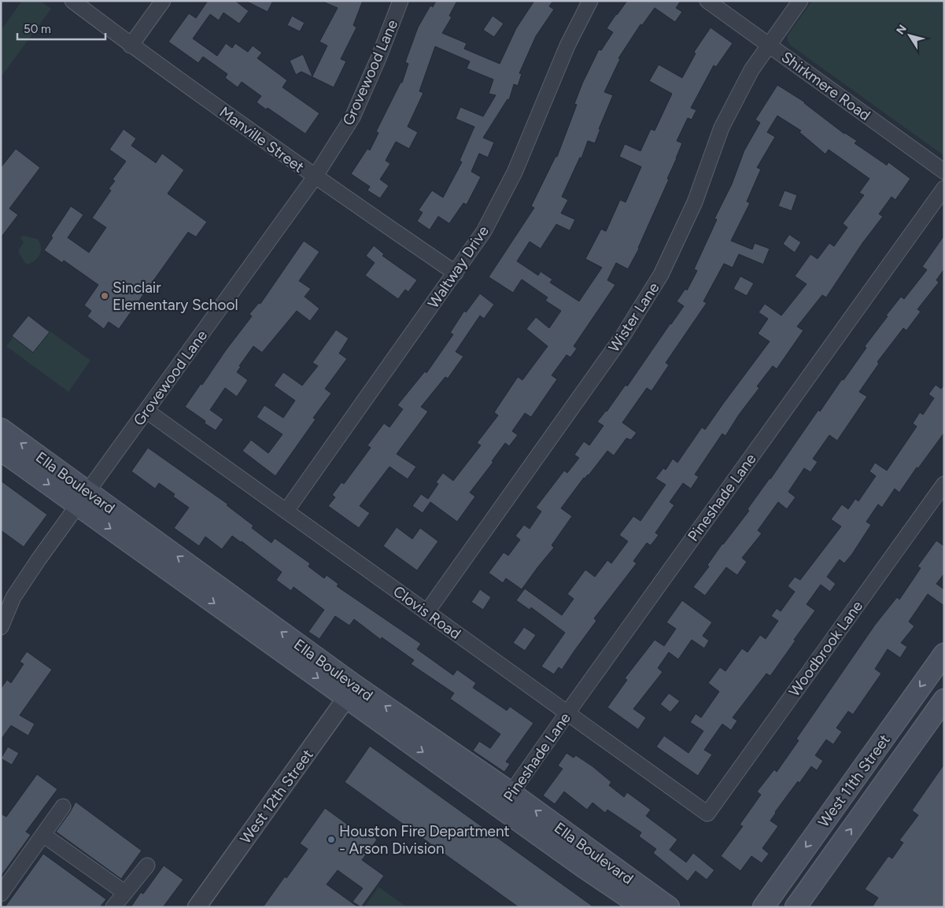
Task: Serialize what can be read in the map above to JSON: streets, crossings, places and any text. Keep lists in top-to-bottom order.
{
  "streets": {
    "main road": ["Ella Boulevard", "West 11th Street"],
    "street": [
      "Grovewood Lane",
      "Shirkmere Road",
      "Manville Street",
      "Waltway Drive",
      "Wister Lane",
      "Pineshade Lane",
      "Clovis Road",
      "Woodbrook Lane",
      "West 12th Street"
    ]
  },
  "crossings": [
    ["Grovewood Lane", "Manville Street"],
    ["Grovewood Lane", "Ella Boulevard"],
    ["Grovewood Lane", "Clovis Road"],
    ["Shirkmere Road", "Wister Lane"],
    ["Manville Street", "Waltway Drive"],
    ["Waltway Drive", "Clovis Road"],
    ["Wister Lane", "Clovis Road"],
    ["Ella Boulevard", "Pineshade Lane"],
    ["Ella Boulevard", "West 12th Street"],
    ["Pineshade Lane", "Clovis Road"],
    ["Clovis Road", "Woodbrook Lane"]
  ],
  "places": ["Sinclair Elementary School", "Houston Fire Department - Arson Division"],
  "scale_bar": "50 m",
  "north": "top left"
}
